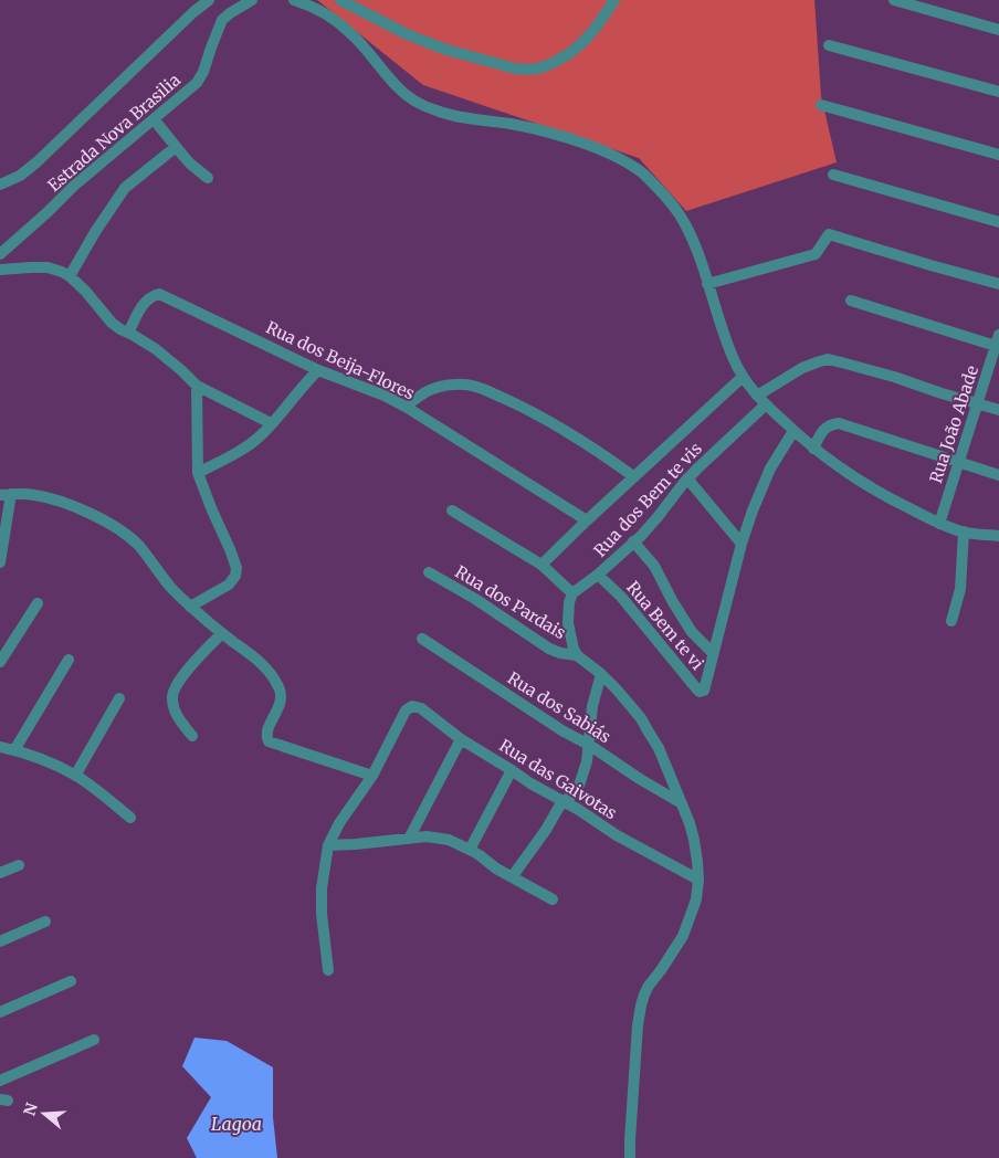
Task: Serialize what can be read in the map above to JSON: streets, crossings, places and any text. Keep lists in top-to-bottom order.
{
  "streets": {
    "street": [
      "Estrada Nova Brasilia",
      "Rua dos Beija-Flores",
      "Rua João Abade",
      "Rua dos Bem te vis",
      "Rua dos Pardais",
      "Rua Bem te vi",
      "Rua dos Sabiás",
      "Rua das Gaivotas"
    ]
  },
  "crossings": [
    ["Rua dos Beija-Flores", "Rua dos Bem te vis"],
    ["Rua dos Bem te vis", "Rua Bem te vi"]
  ],
  "water": ["Lagoa"],
  "north": "left"
}
